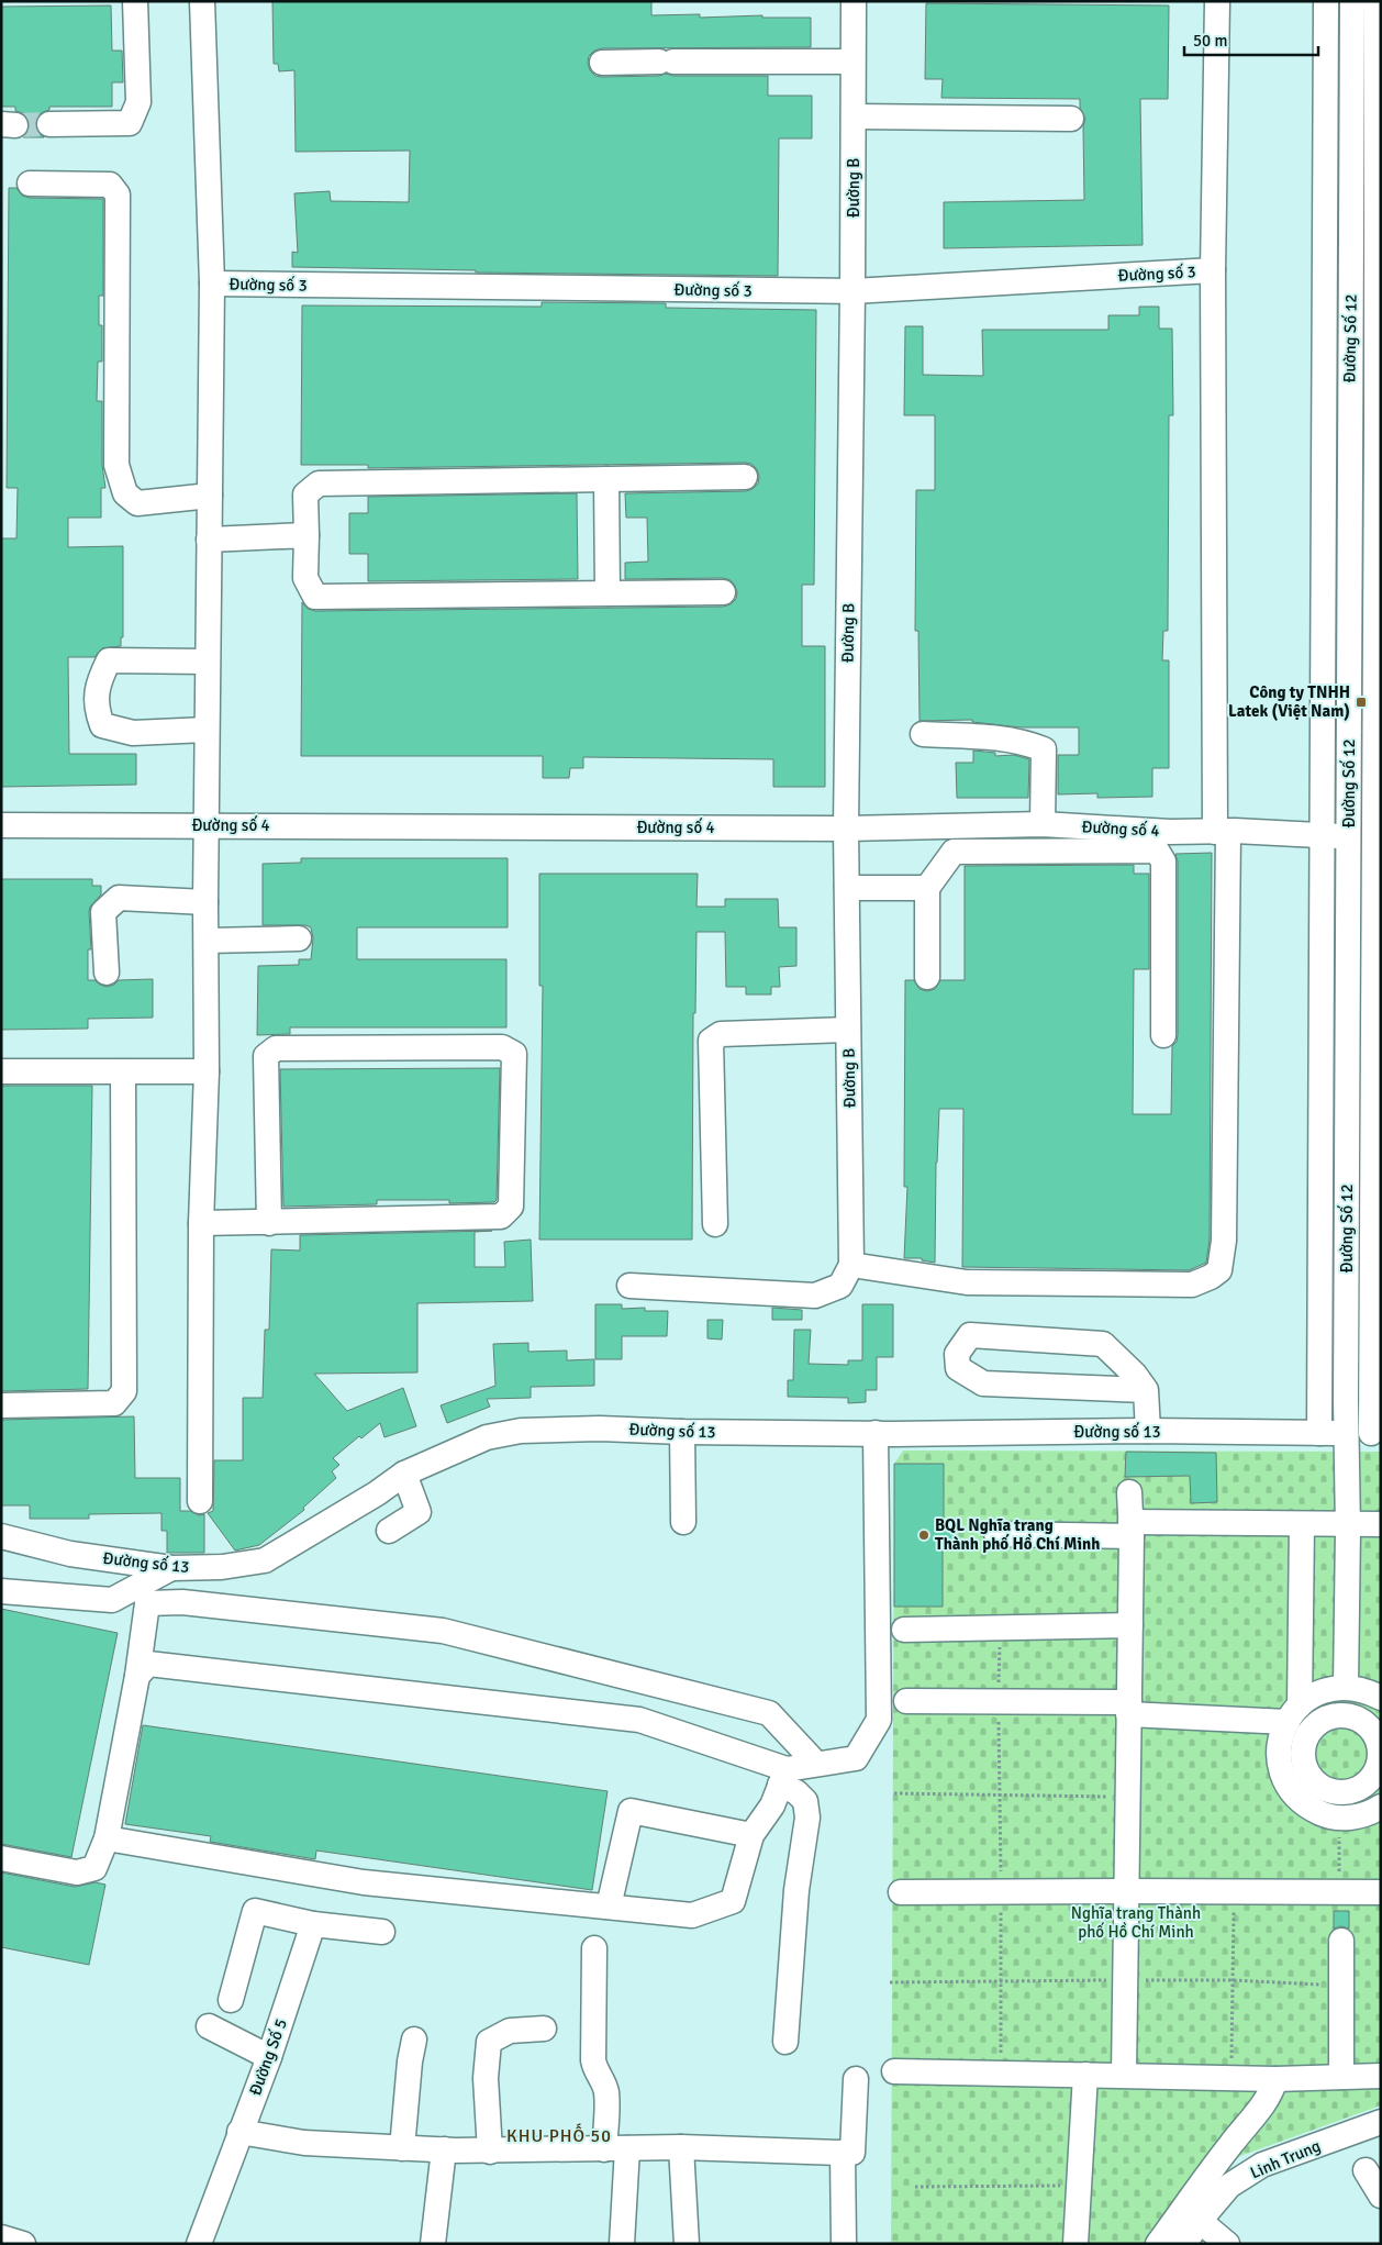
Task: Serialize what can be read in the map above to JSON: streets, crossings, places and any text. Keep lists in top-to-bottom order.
{
  "streets": {
    "street": [
      "Đường B",
      "Đường số 3",
      "Đường Số 12",
      "Đường số 4",
      "Đường số 13",
      "Đường Số 5",
      "Linh Trung"
    ]
  },
  "crossings": [
    ["Đường B", "Đường số 3"],
    ["Đường B", "Đường số 4"],
    ["Đường Số 12", "Đường số 4"],
    ["Đường Số 12", "Đường số 13"]
  ],
  "districts": ["KHU PHỐ 50"],
  "parks": ["Nghĩa trang Thành phố Hồ Chí Minh"],
  "places": {
    "transit": ["Công ty TNHH Latek (Việt Nam)"],
    "other": ["BQL Nghĩa trang Thành phố Hồ Chí Minh"]
  },
  "scale_bar": "50 m"
}
